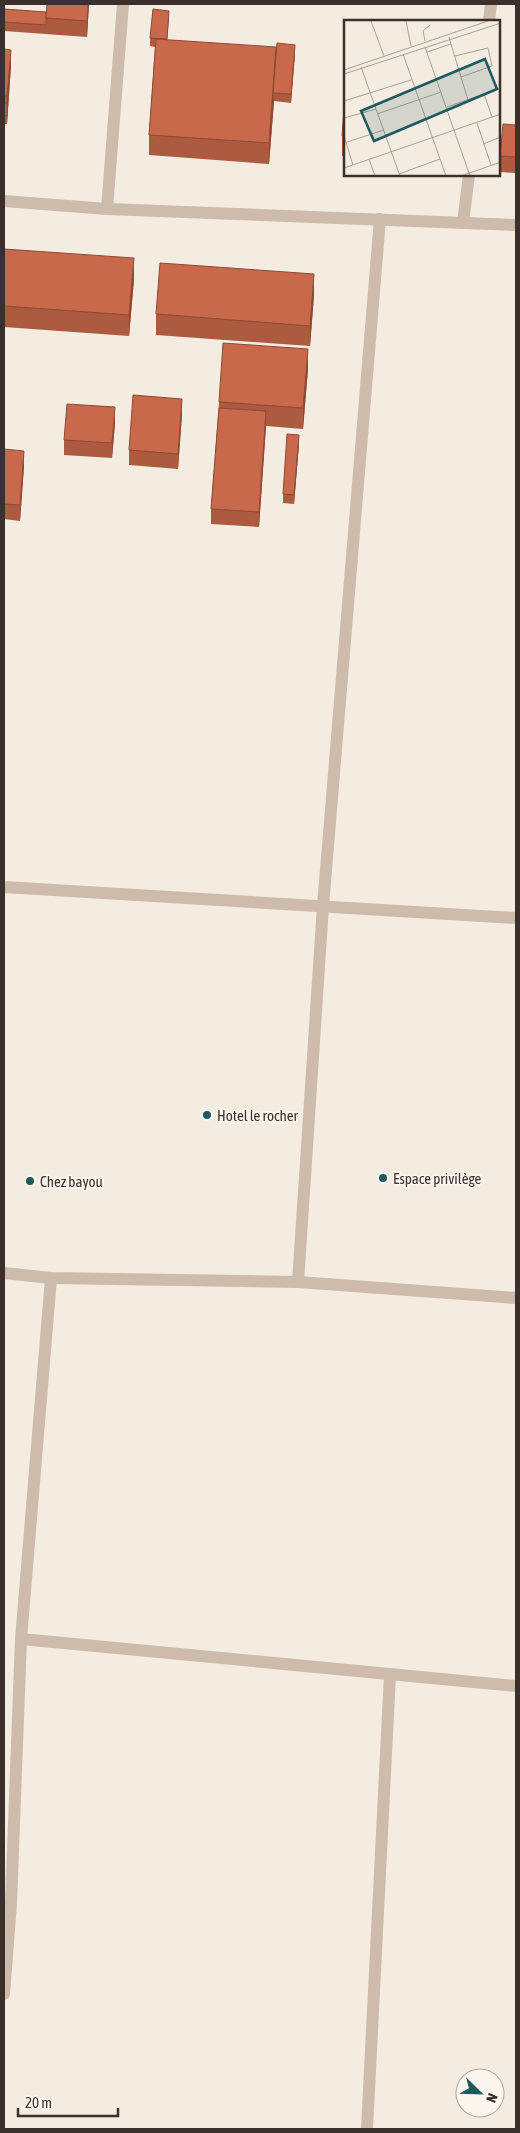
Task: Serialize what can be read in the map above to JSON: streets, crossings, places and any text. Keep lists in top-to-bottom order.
{
  "places": ["Hotel le rocher", "Espace privilège", "Chez bayou"],
  "scale_bar": "20 m",
  "north": "bottom right"
}
